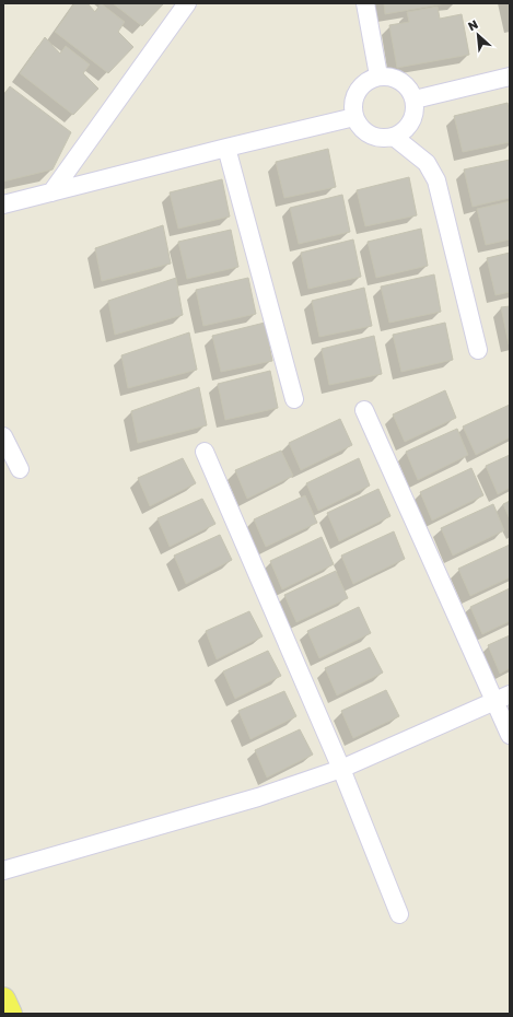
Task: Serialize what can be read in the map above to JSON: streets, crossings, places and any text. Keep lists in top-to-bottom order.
{
  "north": "top left"
}
